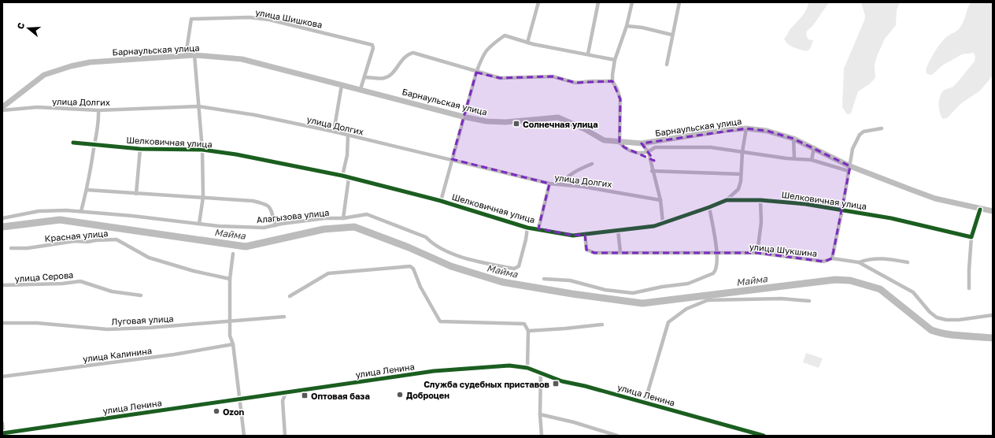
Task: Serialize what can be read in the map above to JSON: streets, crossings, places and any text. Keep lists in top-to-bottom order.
{
  "streets": {
    "main road": ["Барнаульская улица"],
    "street": [
      "улица Шишкова",
      "улица Долгих",
      "Шелковичная улица",
      "Алагызова улица",
      "Красная улица",
      "улица Шукшина",
      "улица Серова",
      "Луговая улица",
      "улица Калинина",
      "улица Ленина"
    ]
  },
  "crossings": [
    ["улица Шишкова", "Барнаульская улица"],
    ["Шелковичная улица", "Алагызова улица"],
    ["Шелковичная улица", "улица Шукшина"]
  ],
  "water": ["Майма"],
  "places": {
    "transit": ["Солнечная улица", "Служба судебных приставов", "Оптовая база"],
    "other": ["Доброцен", "Ozon"]
  },
  "north": "left"
}
